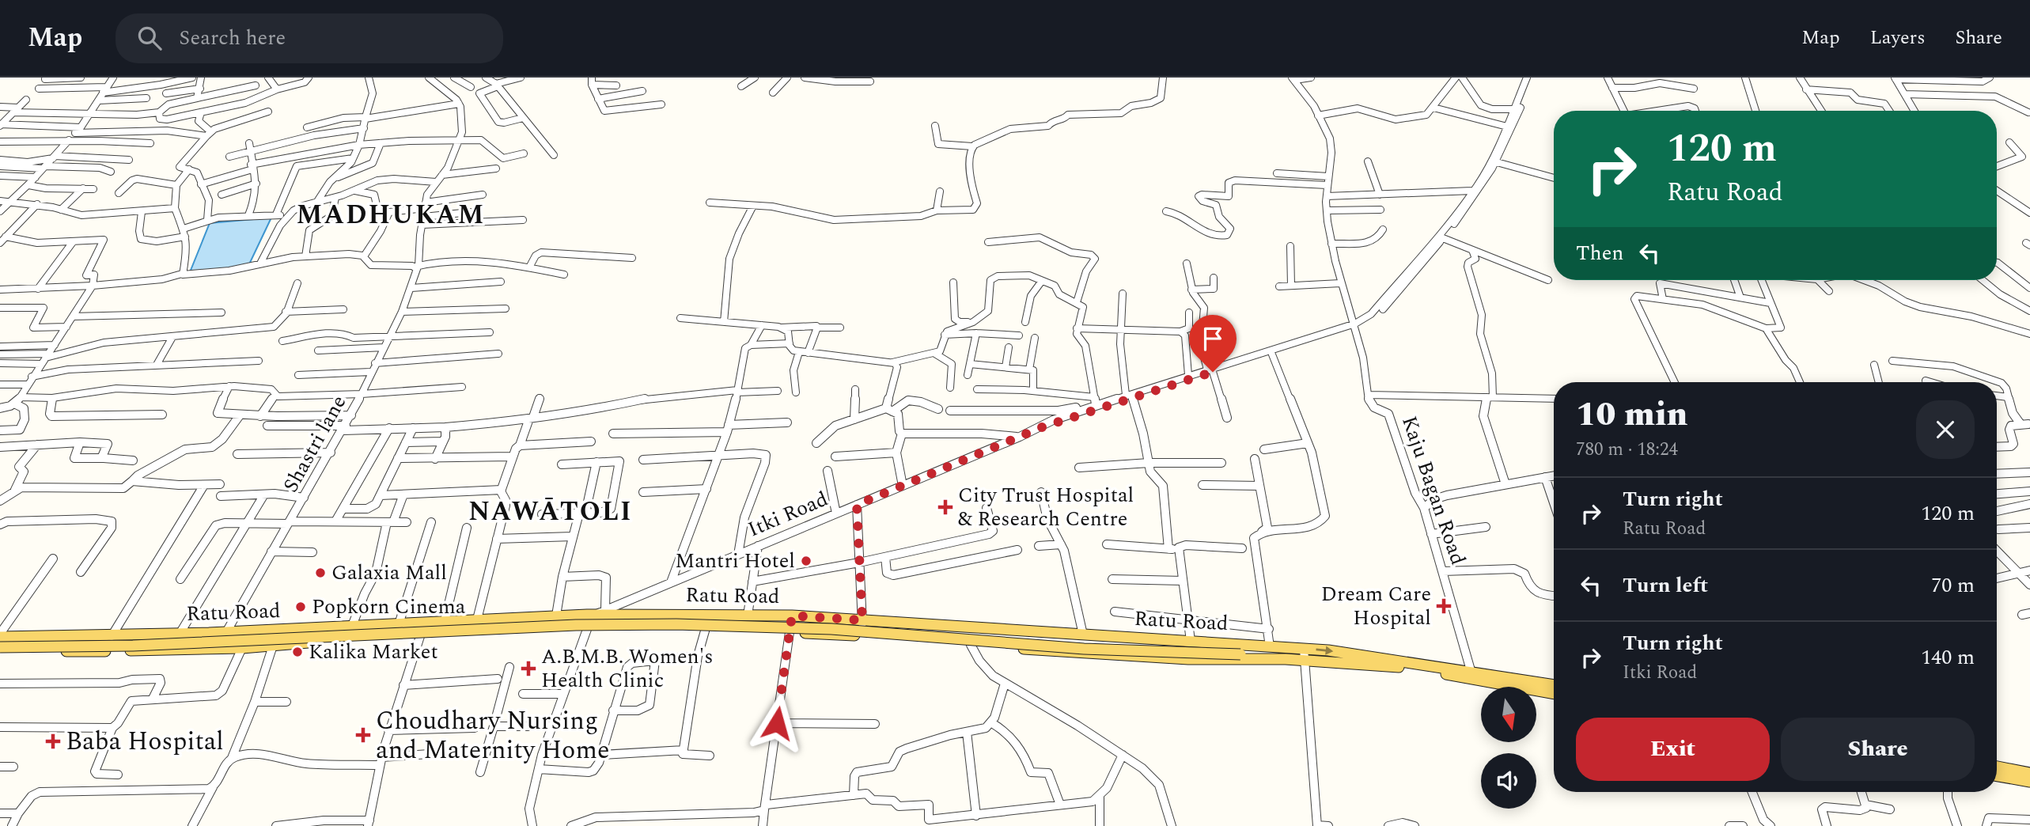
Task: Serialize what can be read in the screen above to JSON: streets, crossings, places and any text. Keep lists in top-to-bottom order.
{
  "streets": {
    "main road": ["Ratu Road"],
    "street": ["Shastri lane", "Kaju Bagan Road", "Itki Road"]
  },
  "crossings": [
    ["Shastri lane", "Ratu Road"],
    ["Kaju Bagan Road", "Ratu Road"],
    ["Itki Road", "Ratu Road"]
  ],
  "districts": ["MADHUKAM", "NAWĀTOLI"],
  "places": {
    "health": [
      "City Trust Hospital & Research Centre",
      "Dream Care Hospital",
      "A.B.M.B. Women's Health Clinic",
      "Choudhary Nursing and Maternity Home",
      "Baba Hospital"
    ],
    "other": [
      "Mantri Hotel",
      "Galaxia Mall",
      "Popkorn Cinema",
      "Kalika Market"
    ]
  },
  "north": "bottom",
  "page": {
    "header": "Map",
    "search": "Search here",
    "nav": ["Map", "Layers", "Share"],
    "turn": ["120 m", "Ratu Road"],
    "then": "Then",
    "heading": ["10 min", "780 m · 18:24"],
    "list": [
      {
        "name": "Turn right",
        "note": "Ratu Road",
        "value": "120 m"
      },
      {
        "name": "Turn left",
        "value": "70 m"
      },
      {
        "name": "Turn right",
        "note": "Itki Road",
        "value": "140 m"
      }
    ],
    "buttons": ["Exit", "Share"]
  }
}
